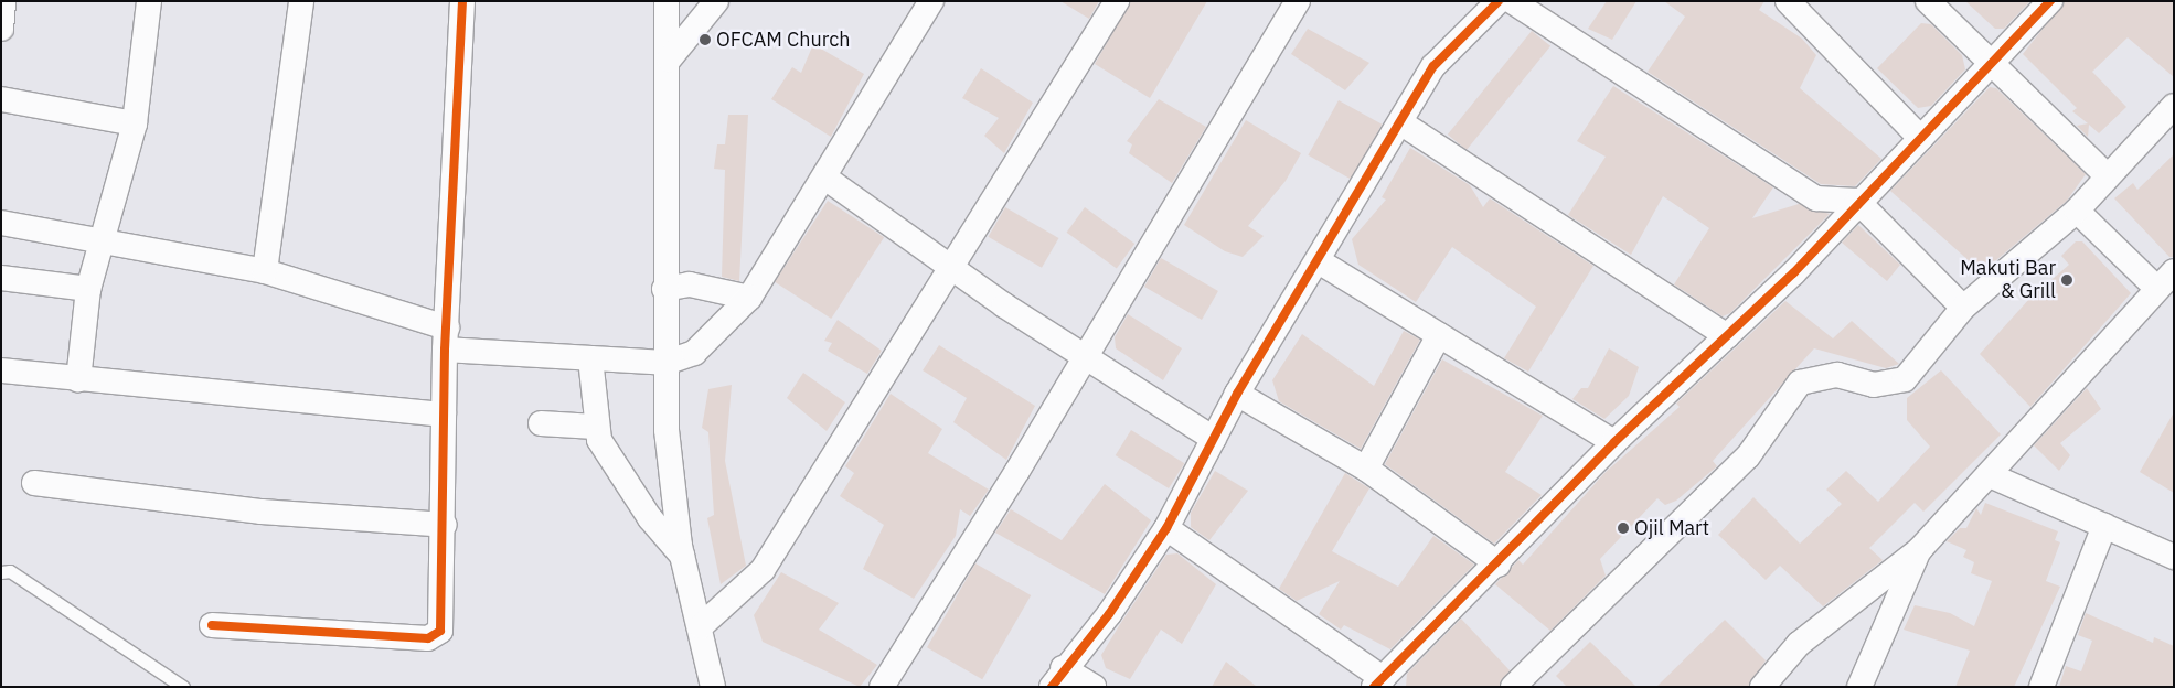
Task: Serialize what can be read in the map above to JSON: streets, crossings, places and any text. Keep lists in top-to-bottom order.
{
  "places": ["OFCAM Church", "Makuti Bar & Grill", "Ojil Mart"]
}
